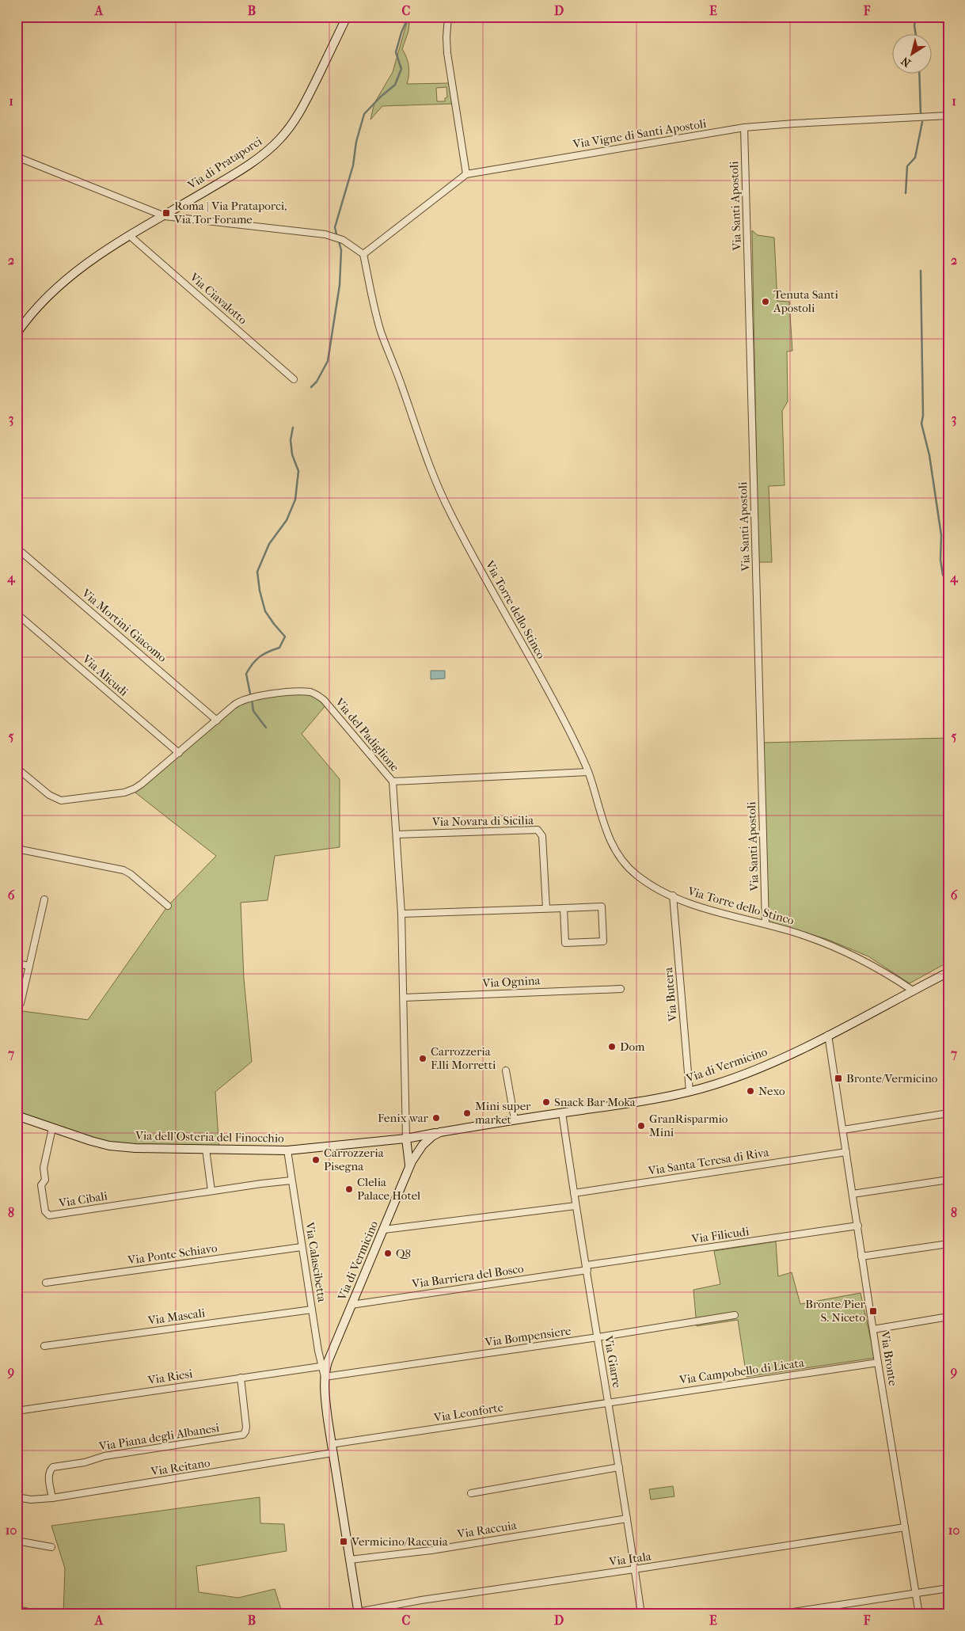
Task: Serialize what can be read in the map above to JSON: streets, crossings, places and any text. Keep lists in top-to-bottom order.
{
  "streets": {
    "main road": ["Via di Prataporci", "Via di Vermicino", "Via dell'Osteria del Finocchio"],
    "street": [
      "Via Vigne di Santi Apostoli",
      "Via Santi Apostoli",
      "Via Ciavalotto",
      "Via Torre dello Stinco",
      "Via Mortini Giacomo",
      "Via Alicudi",
      "Via del Padiglione",
      "Via Novara di Sicilia",
      "Via Ognina",
      "Via Butera",
      "Via Santa Teresa di Riva",
      "Via Cibali",
      "Via Filicudi",
      "Via Ponte Schiavo",
      "Via Calascibetta",
      "Via Barriera del Bosco",
      "Via Mascali",
      "Via Bompensiere",
      "Via Bronte",
      "Via Giarre",
      "Via Campobello di Licata",
      "Via Riesi",
      "Via Leonforte",
      "Via Piana degli Albanesi",
      "Via Reitano",
      "Via Raccuia",
      "Via Itala"
    ]
  },
  "crossings": [
    ["Via Vigne di Santi Apostoli", "Via Santi Apostoli"],
    ["Via Vigne di Santi Apostoli", "Via Torre dello Stinco"],
    ["Via di Prataporci", "Via Ciavalotto"],
    ["Via Santi Apostoli", "Via Torre dello Stinco"],
    ["Via Torre dello Stinco", "Via Butera"],
    ["Via Torre dello Stinco", "Via di Vermicino"],
    ["Via Mortini Giacomo", "Via del Padiglione"],
    ["Via Alicudi", "Via del Padiglione"],
    ["Via del Padiglione", "Via Novara di Sicilia"],
    ["Via del Padiglione", "Via Ognina"],
    ["Via del Padiglione", "Via dell'Osteria del Finocchio"],
    ["Via Butera", "Via di Vermicino"],
    ["Via di Vermicino", "Via dell'Osteria del Finocchio"],
    ["Via di Vermicino", "Via Calascibetta"],
    ["Via di Vermicino", "Via Barriera del Bosco"],
    ["Via di Vermicino", "Via Bompensiere"],
    ["Via di Vermicino", "Via Bronte"],
    ["Via di Vermicino", "Via Giarre"],
    ["Via di Vermicino", "Via Riesi"],
    ["Via di Vermicino", "Via Leonforte"],
    ["Via di Vermicino", "Via Reitano"],
    ["Via di Vermicino", "Via Raccuia"],
    ["Via di Vermicino", "Via Itala"],
    ["Via dell'Osteria del Finocchio", "Via Cibali"],
    ["Via dell'Osteria del Finocchio", "Via Calascibetta"],
    ["Via Santa Teresa di Riva", "Via Bronte"],
    ["Via Santa Teresa di Riva", "Via Giarre"],
    ["Via Cibali", "Via Calascibetta"],
    ["Via Filicudi", "Via Barriera del Bosco"],
    ["Via Filicudi", "Via Bronte"],
    ["Via Filicudi", "Via Giarre"],
    ["Via Ponte Schiavo", "Via Calascibetta"],
    ["Via Calascibetta", "Via Mascali"],
    ["Via Calascibetta", "Via Riesi"],
    ["Via Barriera del Bosco", "Via Giarre"],
    ["Via Bompensiere", "Via Giarre"],
    ["Via Bronte", "Via Campobello di Licata"],
    ["Via Bronte", "Via Itala"],
    ["Via Giarre", "Via Campobello di Licata"],
    ["Via Giarre", "Via Leonforte"],
    ["Via Giarre", "Via Raccuia"],
    ["Via Giarre", "Via Itala"],
    ["Via Campobello di Licata", "Via Leonforte"],
    ["Via Riesi", "Via Piana degli Albanesi"],
    ["Via Leonforte", "Via Reitano"],
    ["Via Piana degli Albanesi", "Via Reitano"]
  ],
  "places": {
    "transit": [
      "Roma | Via Prataporci, Via Tor Forame",
      "Bronte/Vermicino",
      "Bronte/Pier S. Niceto",
      "Vermicino/Raccuia"
    ],
    "other": [
      "Tenuta Santi Apostoli",
      "Dom",
      "Carrozzeria F.lli Morretti",
      "Nexo",
      "Snack Bar Moka",
      "Mini super market",
      "Fenix war",
      "GranRisparmio Mini",
      "Carrozzeria Pisegna",
      "Clelia Palace Hotel",
      "Q8"
    ]
  },
  "north": "bottom left",
  "grid": {
    "columns": [
      "A",
      "B",
      "C",
      "D",
      "E",
      "F"
    ],
    "rows": [
      "1",
      "2",
      "3",
      "4",
      "5",
      "6",
      "7",
      "8",
      "9",
      "10"
    ]
  }
}
